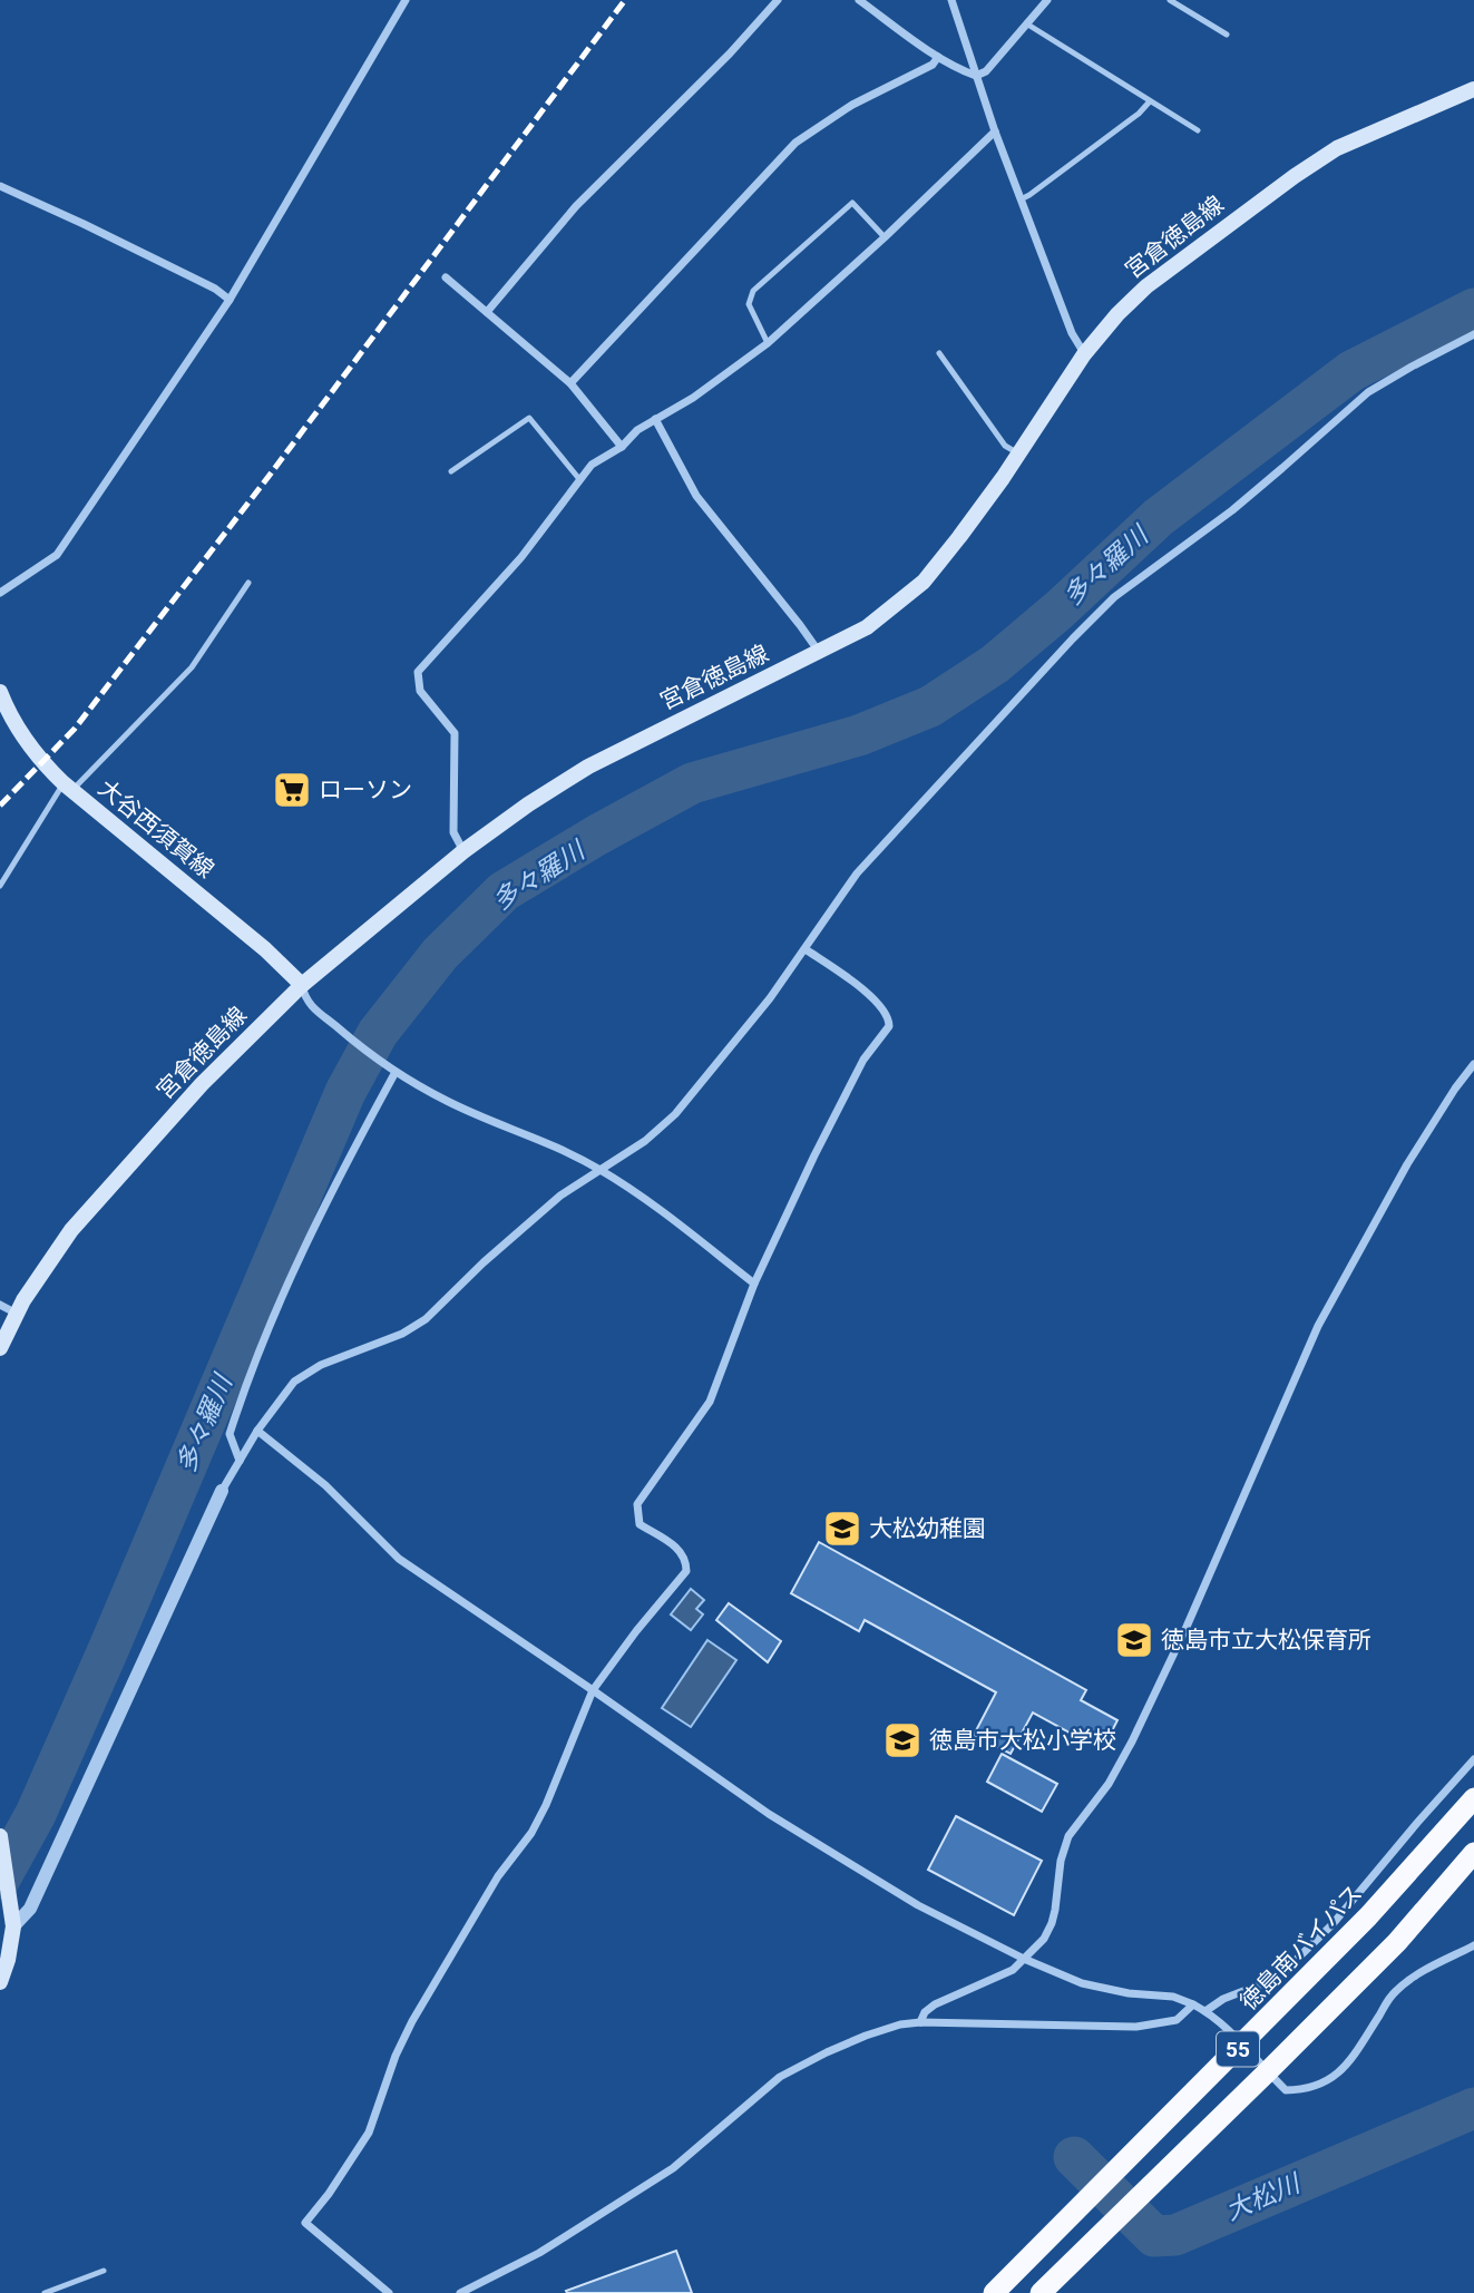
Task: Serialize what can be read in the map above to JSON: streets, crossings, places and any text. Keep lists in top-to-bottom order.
{
  "streets": {
    "highway": ["徳島南バイパス", "55"],
    "main road": ["宮倉徳島線", "大谷西須賀線"]
  },
  "crossings": [
    ["宮倉徳島線", "大谷西須賀線"]
  ],
  "water": ["多々羅川", "大松川"],
  "places": {
    "supermarket": ["ローソン"],
    "school or university": ["大松幼稚園", "徳島市立大松保育所", "徳島市大松小学校"]
  }
}
